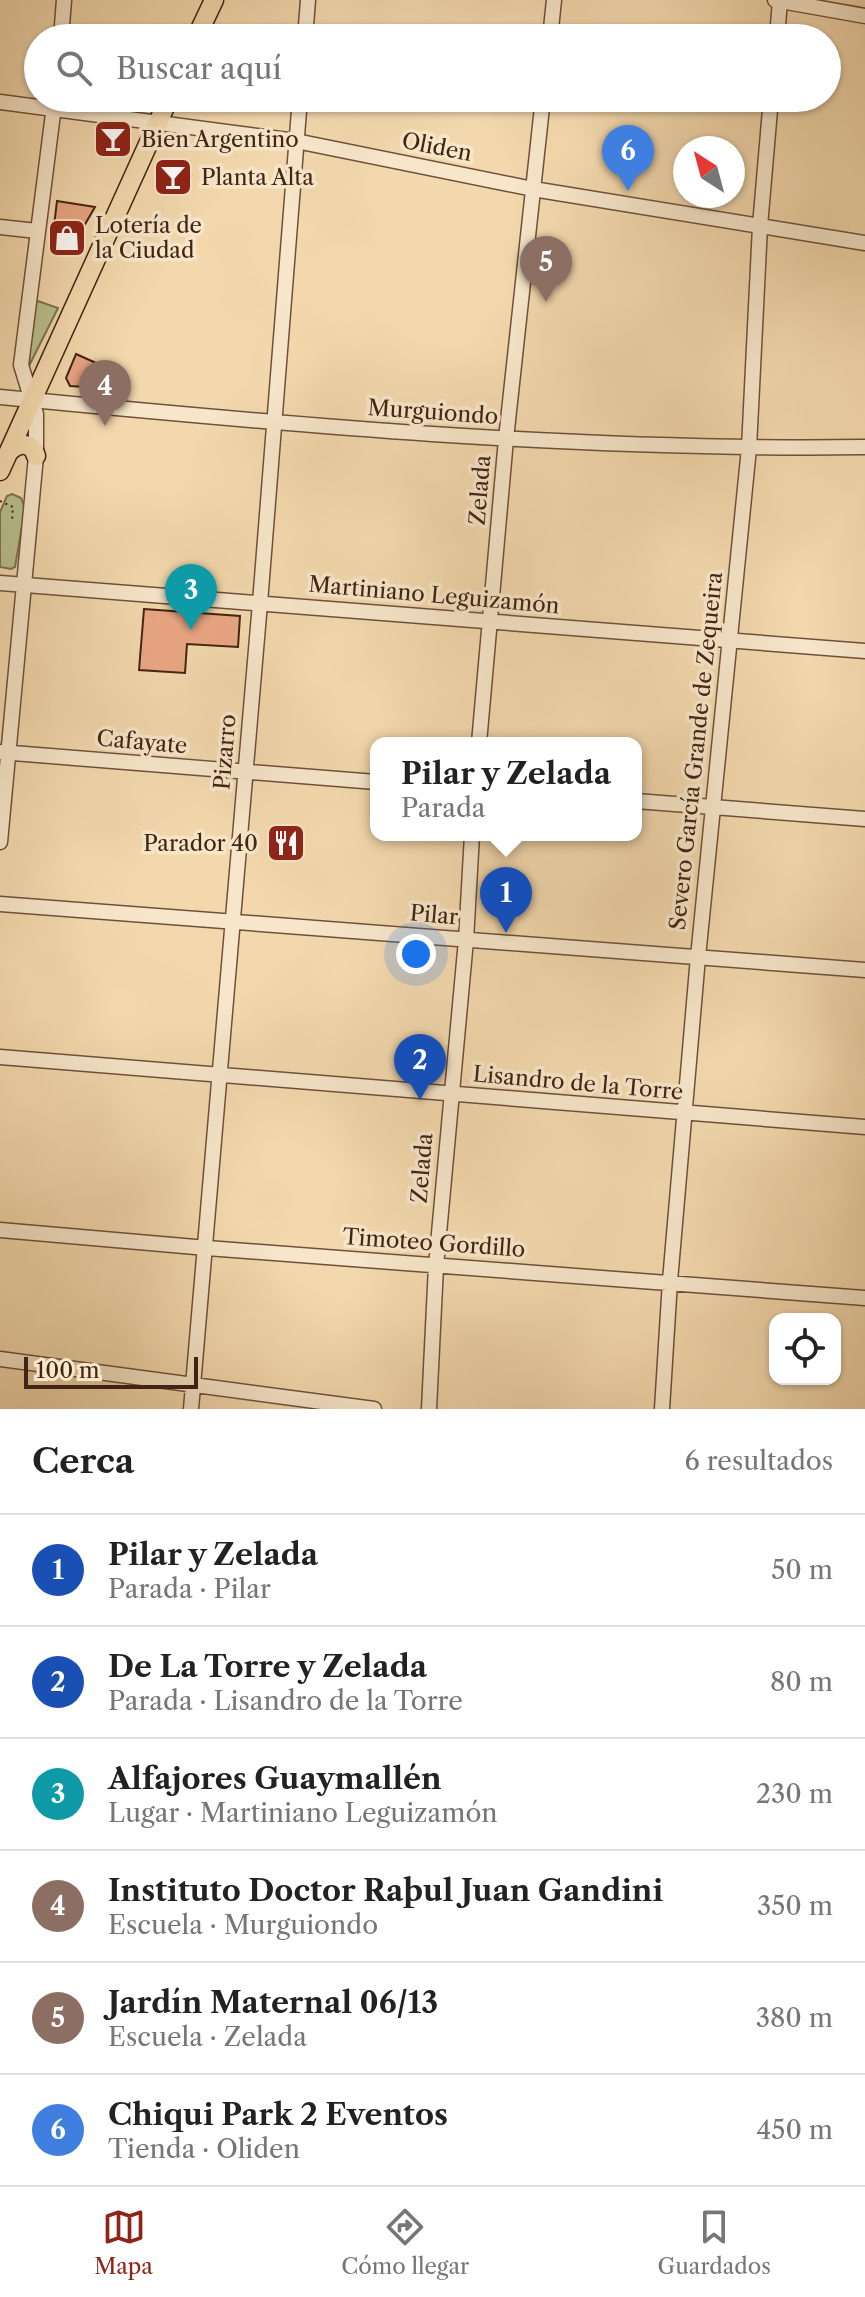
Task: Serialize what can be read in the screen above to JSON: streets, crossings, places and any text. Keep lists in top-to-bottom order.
{
  "streets": {
    "street": [
      "Oliden",
      "Murguiondo",
      "Zelada",
      "Martiniano Leguizamón",
      "Cafayate",
      "Severo García Grande de Zequeira",
      "Pizarro",
      "Pilar",
      "Lisandro de la Torre",
      "Timoteo Gordillo"
    ]
  },
  "crossings": [
    ["Oliden", "Zelada"],
    ["Oliden", "Severo García Grande de Zequeira"],
    ["Oliden", "Pizarro"],
    ["Murguiondo", "Zelada"],
    ["Murguiondo", "Severo García Grande de Zequeira"],
    ["Murguiondo", "Pizarro"],
    ["Zelada", "Martiniano Leguizamón"],
    ["Zelada", "Pilar"],
    ["Zelada", "Lisandro de la Torre"],
    ["Zelada", "Timoteo Gordillo"],
    ["Martiniano Leguizamón", "Severo García Grande de Zequeira"],
    ["Martiniano Leguizamón", "Pizarro"],
    ["Cafayate", "Pizarro"],
    ["Severo García Grande de Zequeira", "Pilar"],
    ["Severo García Grande de Zequeira", "Lisandro de la Torre"],
    ["Severo García Grande de Zequeira", "Timoteo Gordillo"],
    ["Pizarro", "Pilar"],
    ["Pizarro", "Lisandro de la Torre"],
    ["Pizarro", "Timoteo Gordillo"]
  ],
  "places": {
    "bar": ["Bien Argentino", "Planta Alta"],
    "shop": ["Lotería de la Ciudad"],
    "restaurant": ["Parador 40"]
  },
  "scale_bar": "100 m",
  "north": "top left",
  "page": {
    "search": "Buscar aquí",
    "pins": [
      "6",
      "5",
      "4",
      "3",
      "1",
      "2"
    ],
    "popup": ["Pilar y Zelada", "Parada"],
    "scale": "100 m",
    "heading": ["Cerca", "6 resultados"],
    "list": [
      {
        "mark": "1",
        "name": "Pilar y Zelada",
        "note": "Parada · Pilar",
        "value": "50 m"
      },
      {
        "mark": "2",
        "name": "De La Torre y Zelada",
        "note": "Parada · Lisandro de la Torre",
        "value": "80 m"
      },
      {
        "mark": "3",
        "name": "Alfajores Guaymallén",
        "note": "Lugar · Martiniano Leguizamón",
        "value": "230 m"
      },
      {
        "mark": "4",
        "name": "Instituto Doctor Raþul Juan Gandini",
        "note": "Escuela · Murguiondo",
        "value": "350 m"
      },
      {
        "mark": "5",
        "name": "Jardín Maternal 06/13",
        "note": "Escuela · Zelada",
        "value": "380 m"
      },
      {
        "mark": "6",
        "name": "Chiqui Park 2 Eventos",
        "note": "Tienda · Oliden",
        "value": "450 m"
      }
    ],
    "nav": ["Mapa", "Cómo llegar", "Guardados"]
  }
}
